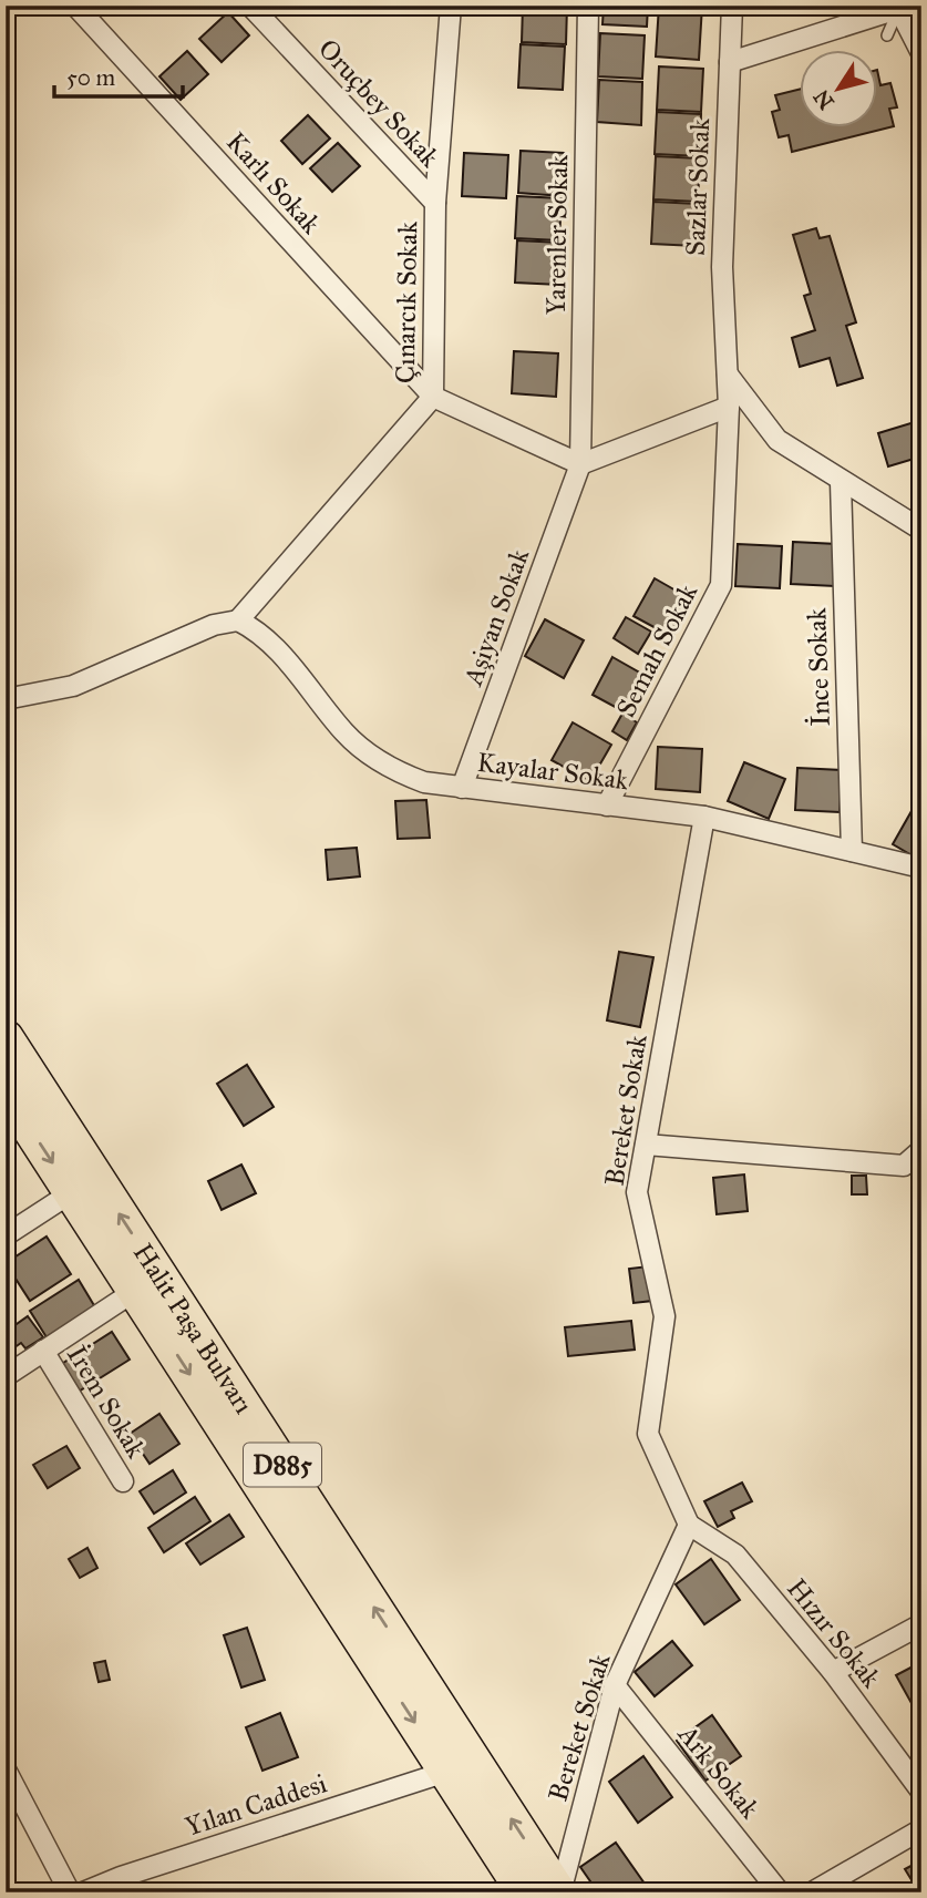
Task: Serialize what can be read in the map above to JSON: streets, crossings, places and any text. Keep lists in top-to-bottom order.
{
  "streets": {
    "highway": ["Halit Paşa Bulvarı", "D885"],
    "street": [
      "Oruçbey Sokak",
      "Karlı Sokak",
      "Sazlar Sokak",
      "Yarenler Sokak",
      "Çınarcık Sokak",
      "Aşiyan Sokak",
      "Semah Sokak",
      "İnce Sokak",
      "Kayalar Sokak",
      "Bereket Sokak",
      "İrem Sokak",
      "Hızır Sokak",
      "Ark Sokak",
      "Yılan Caddesi"
    ]
  },
  "crossings": [
    ["Oruçbey Sokak", "Çınarcık Sokak"],
    ["Karlı Sokak", "Çınarcık Sokak"],
    ["Sazlar Sokak", "Semah Sokak"],
    ["Yarenler Sokak", "Aşiyan Sokak"],
    ["Çınarcık Sokak", "Kayalar Sokak"],
    ["Aşiyan Sokak", "Kayalar Sokak"],
    ["Semah Sokak", "Kayalar Sokak"],
    ["İnce Sokak", "Kayalar Sokak"],
    ["Kayalar Sokak", "Bereket Sokak"],
    ["Bereket Sokak", "Halit Paşa Bulvarı"],
    ["Bereket Sokak", "Hızır Sokak"],
    ["Bereket Sokak", "Ark Sokak"],
    ["Halit Paşa Bulvarı", "Yılan Caddesi"]
  ],
  "scale_bar": "50 m",
  "north": "bottom left"
}
